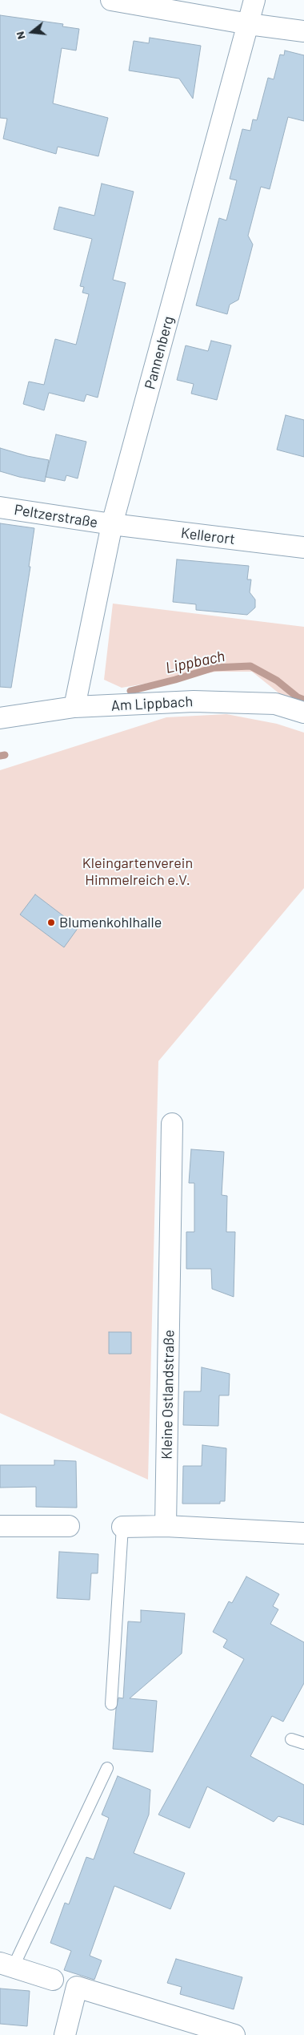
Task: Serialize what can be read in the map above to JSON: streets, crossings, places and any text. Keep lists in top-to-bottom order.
{
  "streets": {
    "street": [
      "Pannenberg",
      "Peltzerstraße",
      "Kellerort",
      "Am Lippbach",
      "Kleine Ostlandstraße"
    ]
  },
  "crossings": [
    ["Pannenberg", "Peltzerstraße"],
    ["Pannenberg", "Kellerort"],
    ["Pannenberg", "Am Lippbach"],
    ["Peltzerstraße", "Kellerort"]
  ],
  "water": ["Lippbach"],
  "parks": ["Kleingartenverein Himmelreich e.V."],
  "places": ["Blumenkohlhalle"],
  "north": "left"
}
